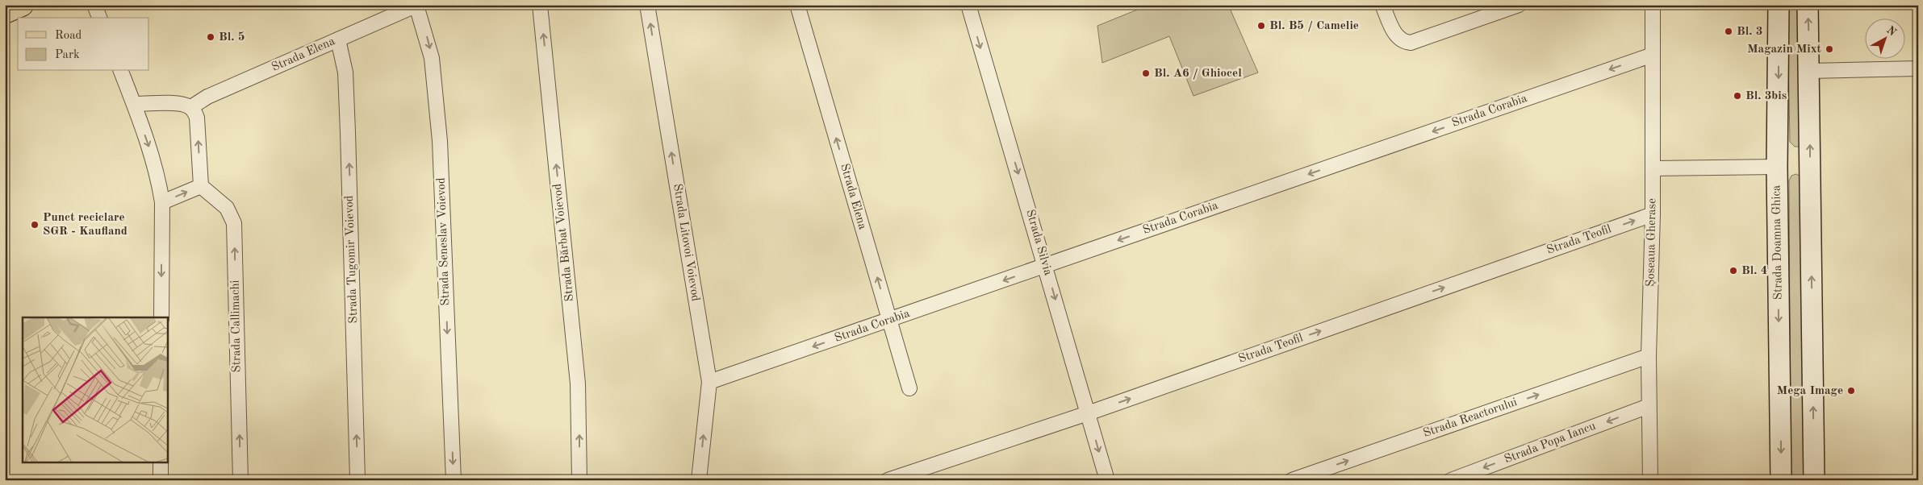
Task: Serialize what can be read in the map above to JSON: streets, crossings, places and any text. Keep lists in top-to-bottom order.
{
  "streets": {
    "main road": ["Strada Doamna Ghica"],
    "street": [
      "Strada Elena",
      "Strada Corabia",
      "Strada Teofil",
      "Strada Seneslav Voievod",
      "Strada Bărbat Voievod",
      "Strada Litovoi Voievod",
      "Strada Silvia",
      "Șoseaua Gherase",
      "Strada Tugomir Voievod",
      "Strada Callimachi",
      "Strada Reactorului",
      "Strada Popa Iancu"
    ]
  },
  "crossings": [
    ["Strada Elena", "Strada Corabia"],
    ["Strada Elena", "Strada Seneslav Voievod"],
    ["Strada Elena", "Strada Tugomir Voievod"],
    ["Strada Corabia", "Strada Litovoi Voievod"],
    ["Strada Corabia", "Strada Silvia"],
    ["Strada Corabia", "Șoseaua Gherase"],
    ["Strada Teofil", "Strada Silvia"],
    ["Strada Teofil", "Șoseaua Gherase"],
    ["Șoseaua Gherase", "Strada Reactorului"],
    ["Șoseaua Gherase", "Strada Popa Iancu"]
  ],
  "one_way": [
    "Strada Elena",
    "Strada Corabia",
    "Strada Teofil",
    "Strada Seneslav Voievod",
    "Strada Bărbat Voievod",
    "Strada Litovoi Voievod",
    "Strada Silvia",
    "Strada Tugomir Voievod",
    "Strada Reactorului",
    "Strada Popa Iancu"
  ],
  "places": [
    "Bl. B5 / Camelie",
    "Bl. 3",
    "Bl. 5",
    "Magazin Mixt",
    "Bl. A6 / Ghiocel",
    "Bl. 3bis",
    "Punct reciclare SGR - Kaufland",
    "Bl. 4",
    "Mega Image"
  ],
  "legend": ["Road", "Park"],
  "north": "top right"
}
